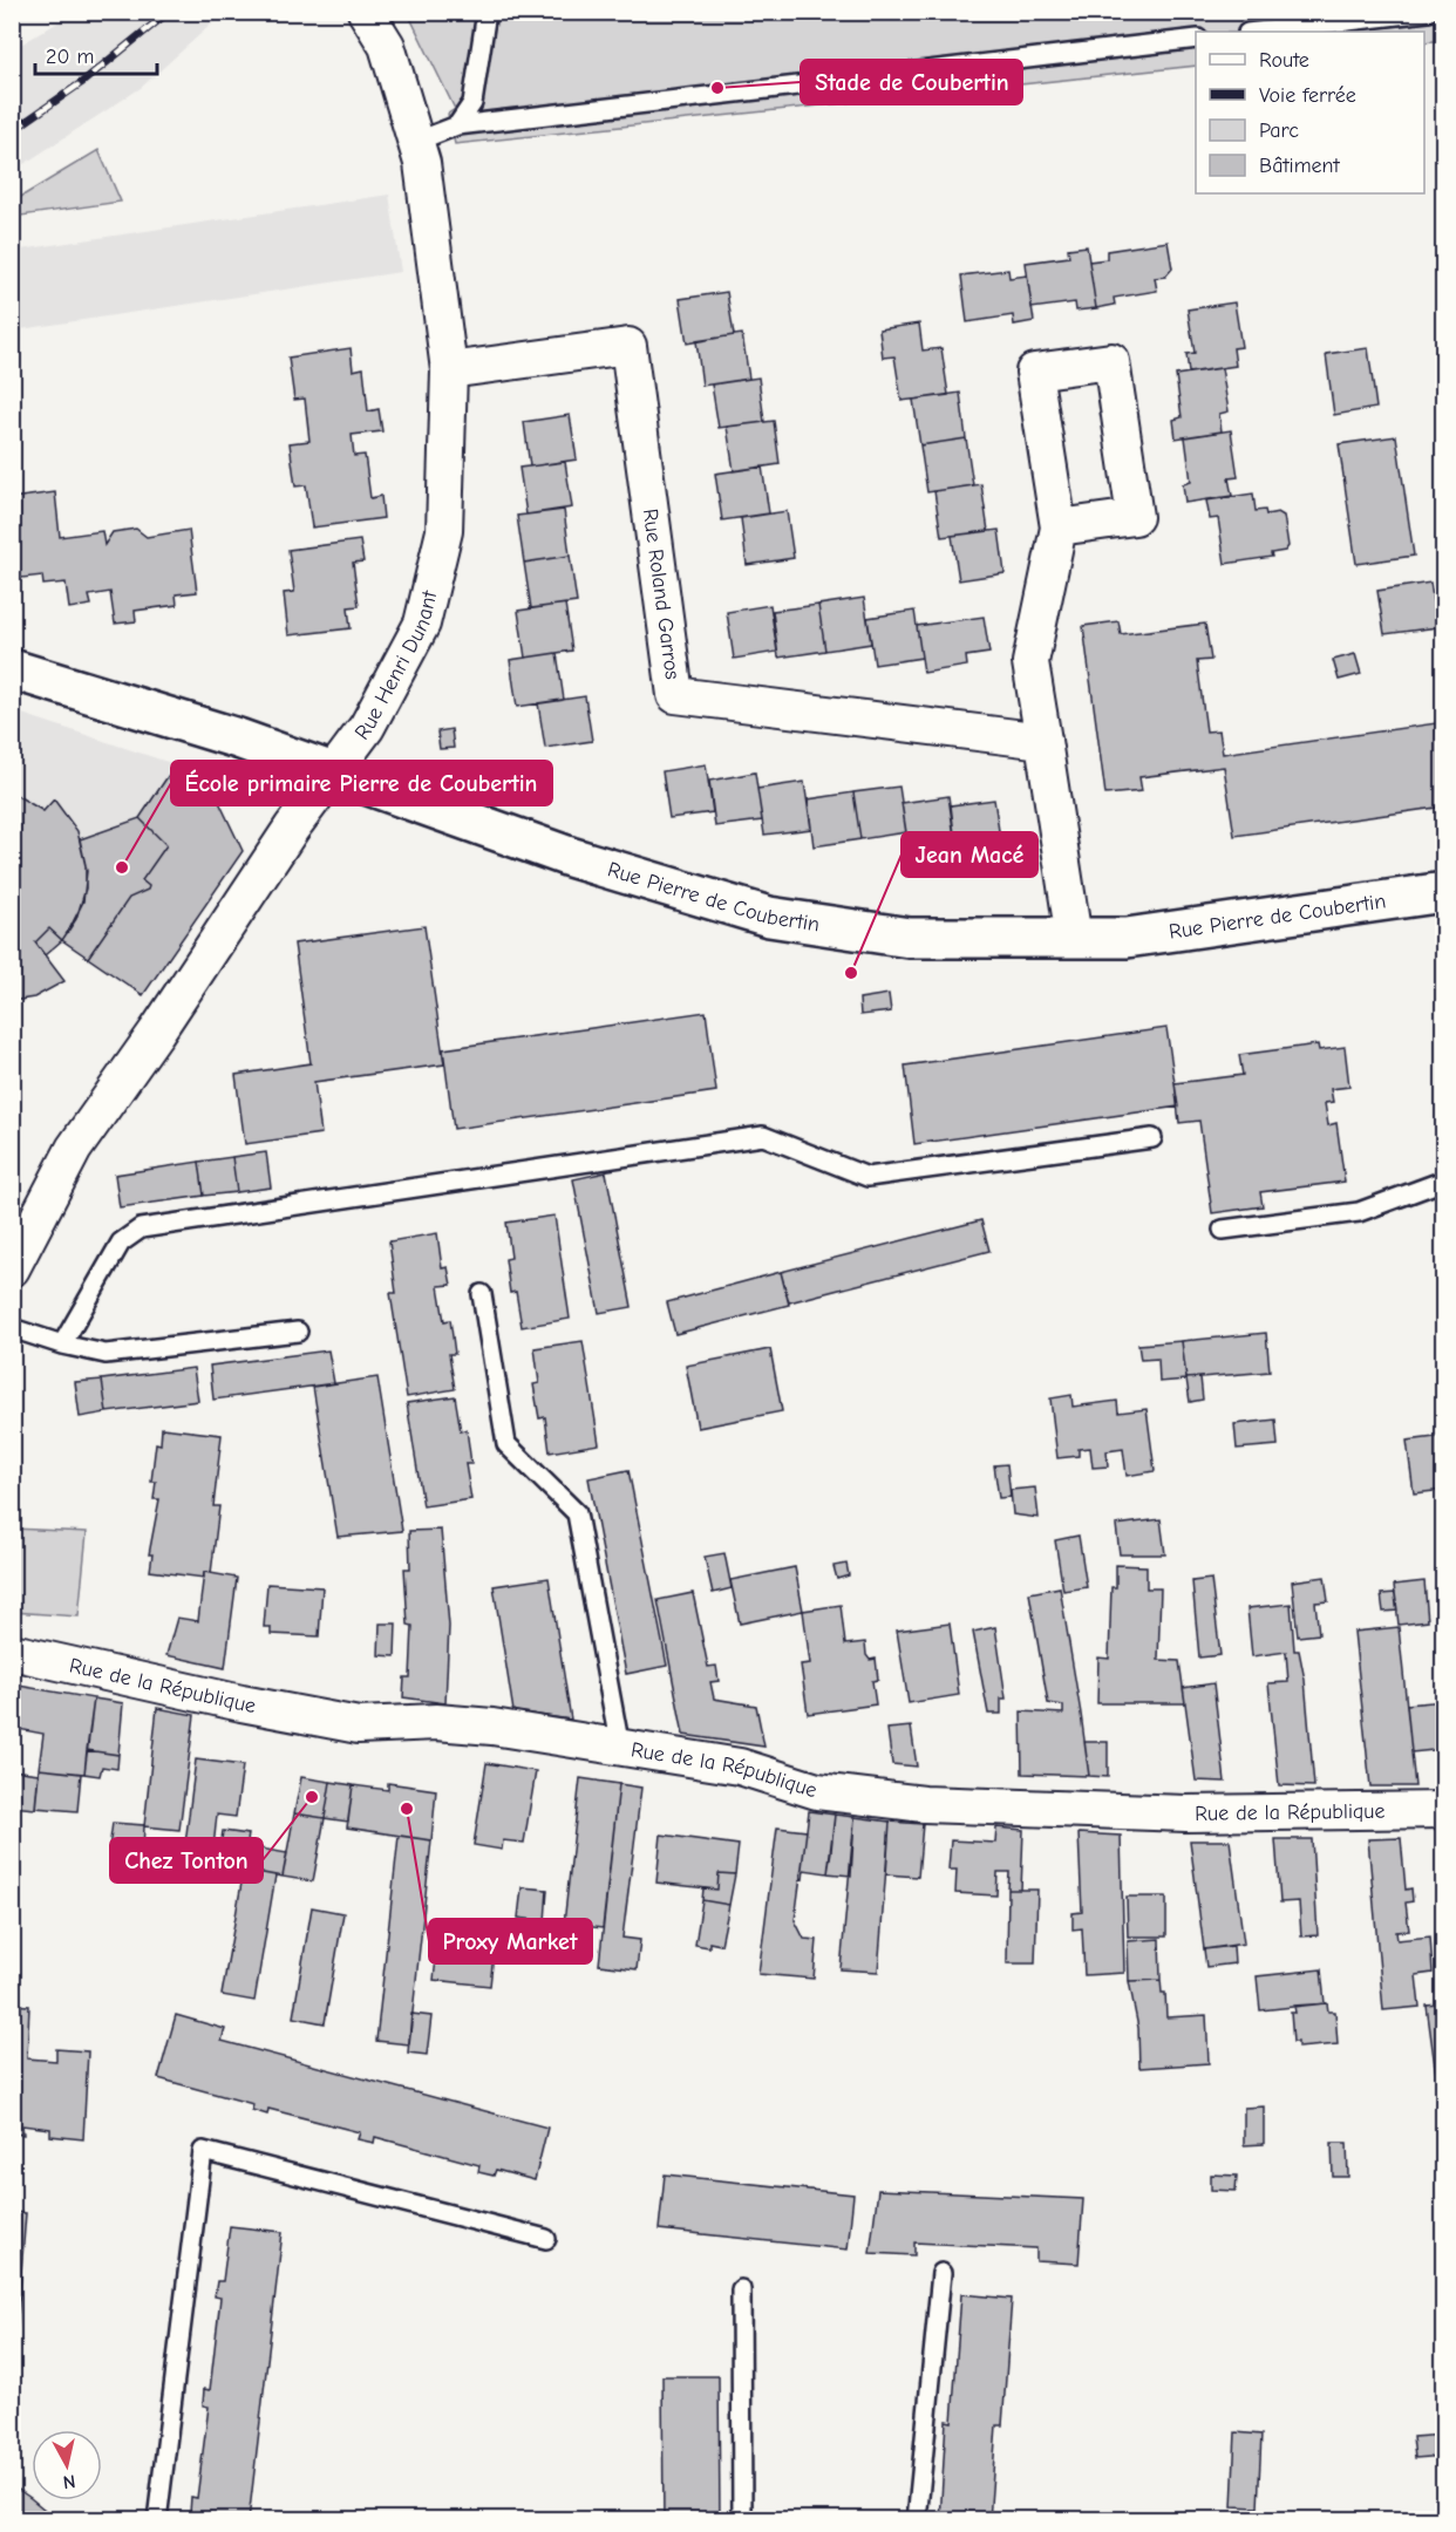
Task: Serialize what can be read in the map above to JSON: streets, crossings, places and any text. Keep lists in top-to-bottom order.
{
  "streets": {
    "street": [
      "Rue Roland Garros",
      "Rue Henri Dunant",
      "Rue Pierre de Coubertin",
      "Rue de la République"
    ]
  },
  "crossings": [
    ["Rue Roland Garros", "Rue Henri Dunant"],
    ["Rue Henri Dunant", "Rue Pierre de Coubertin"]
  ],
  "places": [
    "Stade de Coubertin",
    "École primaire Pierre de Coubertin",
    "Jean Macé",
    "Chez Tonton",
    "Proxy Market"
  ],
  "legend": [
    "Route",
    "Voie ferrée",
    "Parc",
    "Bâtiment"
  ],
  "scale_bar": "20 m",
  "north": "bottom"
}
